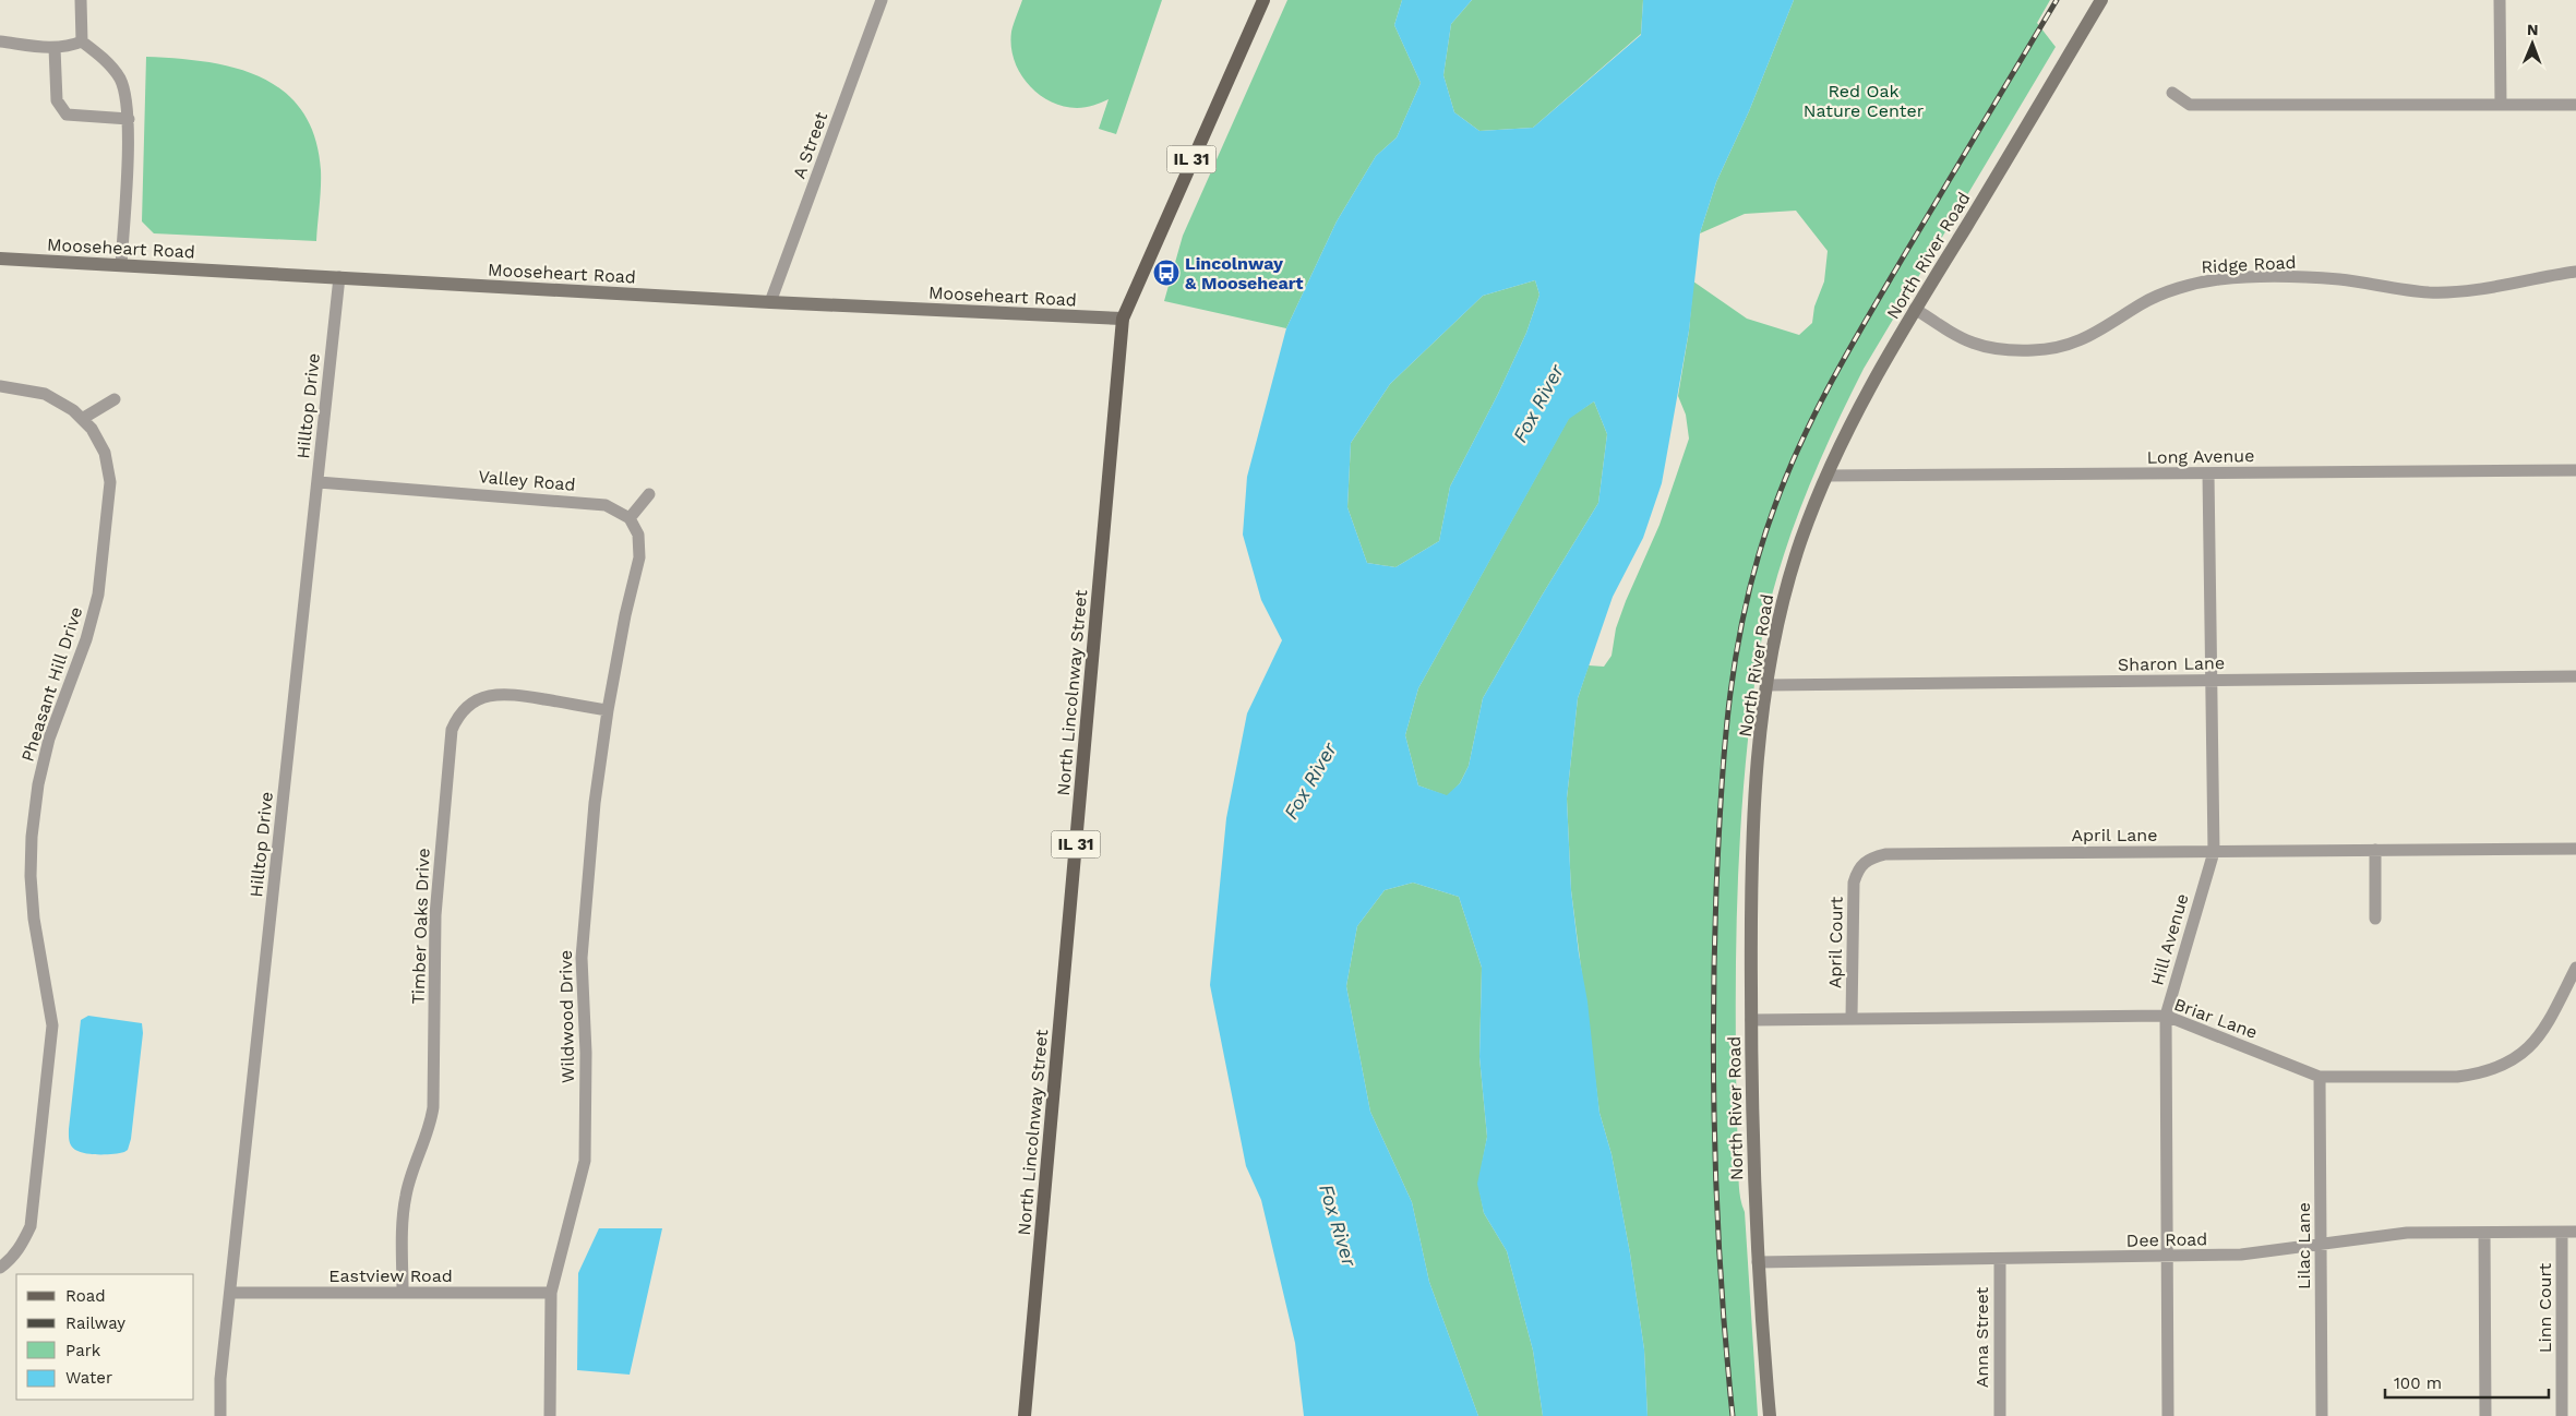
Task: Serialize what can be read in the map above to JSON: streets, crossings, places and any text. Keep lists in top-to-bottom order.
{
  "streets": {
    "main road": [
      "IL 31",
      "Mooseheart Road",
      "North River Road",
      "North Lincolnway Street"
    ],
    "street": [
      "A Street",
      "Ridge Road",
      "Hilltop Drive",
      "Long Avenue",
      "Valley Road",
      "Sharon Lane",
      "Pheasant Hill Drive",
      "April Lane",
      "Timber Oaks Drive",
      "Hill Avenue",
      "April Court",
      "Wildwood Drive",
      "Briar Lane",
      "Dee Road",
      "Lilac Lane",
      "Eastview Road",
      "Linn Court",
      "Anna Street"
    ]
  },
  "crossings": [
    ["A Street", "Mooseheart Road"],
    ["Mooseheart Road", "Hilltop Drive"],
    ["Mooseheart Road", "North Lincolnway Street"],
    ["North River Road", "Ridge Road"],
    ["North River Road", "Long Avenue"],
    ["North River Road", "Sharon Lane"],
    ["North River Road", "Briar Lane"],
    ["North River Road", "Dee Road"],
    ["Hilltop Drive", "Valley Road"],
    ["Hilltop Drive", "Eastview Road"],
    ["Long Avenue", "Hill Avenue"],
    ["Valley Road", "Wildwood Drive"],
    ["Sharon Lane", "Hill Avenue"],
    ["April Lane", "Hill Avenue"],
    ["April Lane", "April Court"],
    ["Timber Oaks Drive", "Wildwood Drive"],
    ["Timber Oaks Drive", "Eastview Road"],
    ["Hill Avenue", "Briar Lane"],
    ["Hill Avenue", "Dee Road"],
    ["April Court", "Briar Lane"],
    ["Wildwood Drive", "Eastview Road"],
    ["Briar Lane", "Lilac Lane"],
    ["Dee Road", "Lilac Lane"],
    ["Dee Road", "Linn Court"],
    ["Dee Road", "Anna Street"]
  ],
  "water": ["Fox River"],
  "parks": ["Red Oak Nature Center"],
  "places": {
    "bus stop": ["Lincolnway & Mooseheart"]
  },
  "legend": [
    "Road",
    "Railway",
    "Park",
    "Water"
  ],
  "scale_bar": "100 m",
  "north": "top"
}
